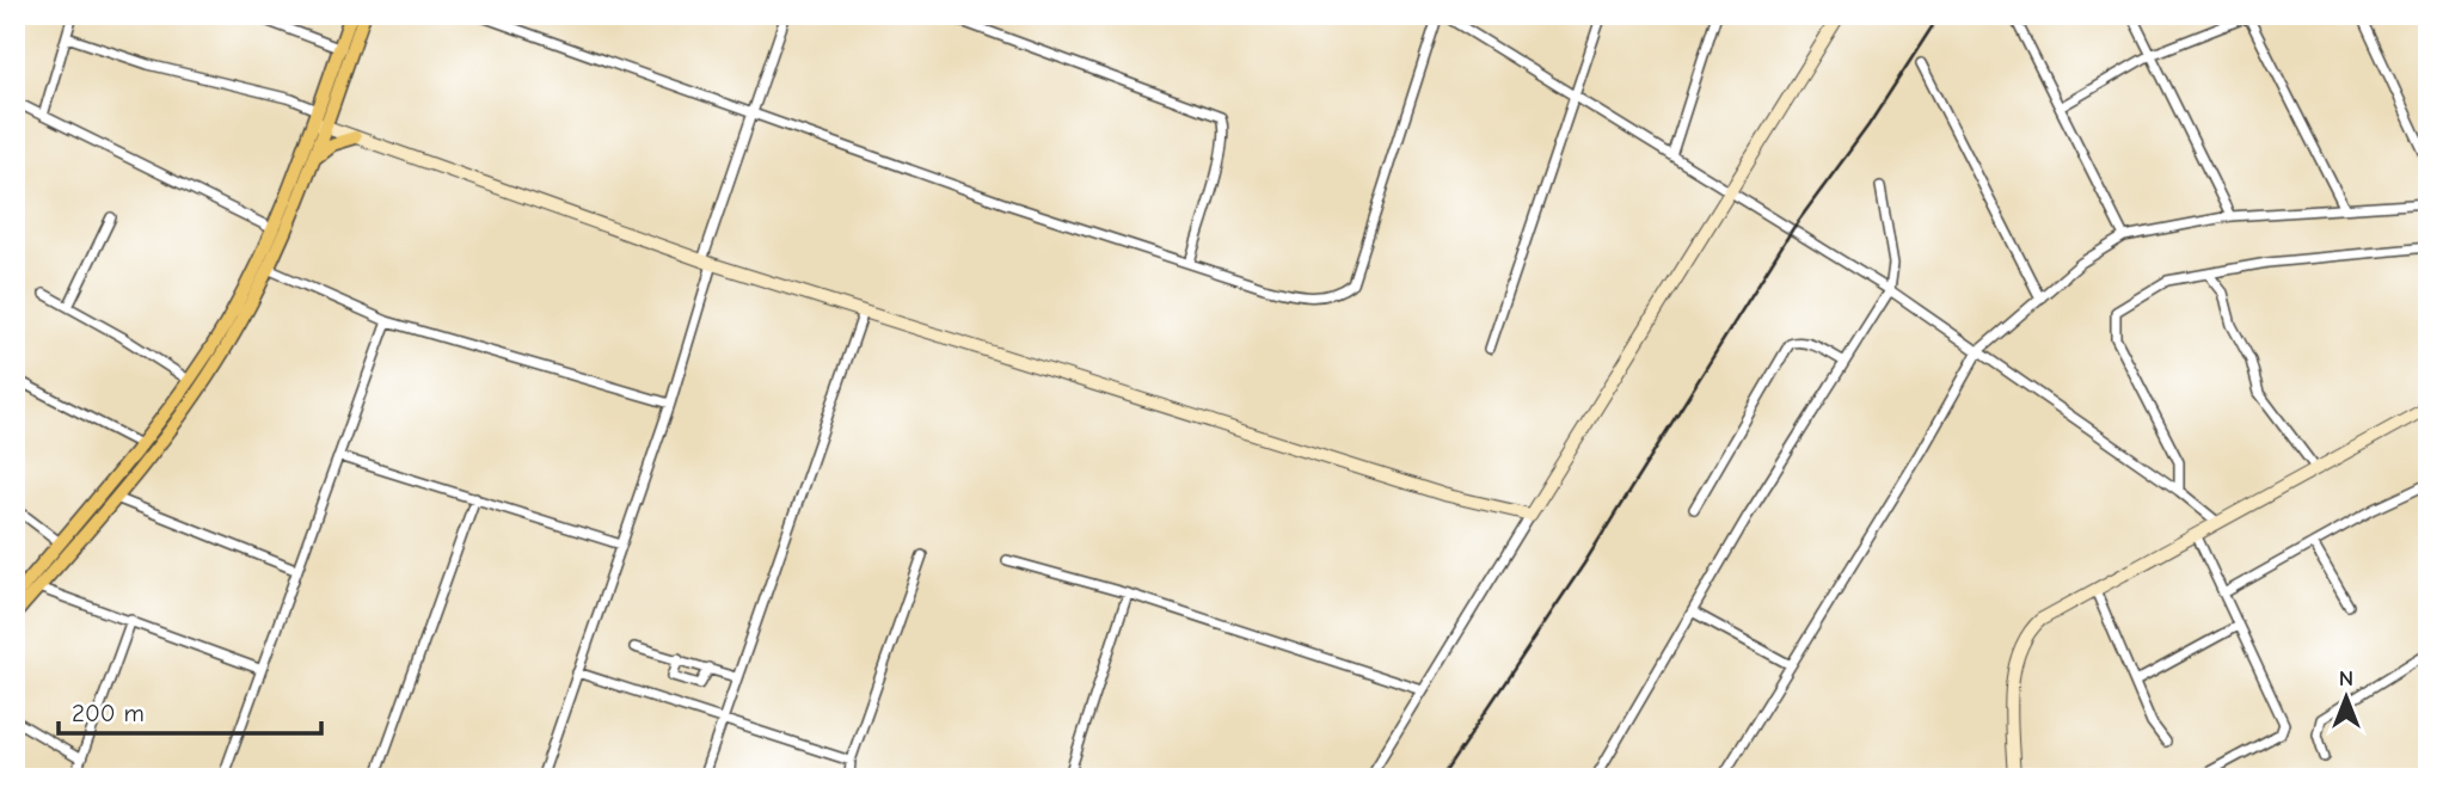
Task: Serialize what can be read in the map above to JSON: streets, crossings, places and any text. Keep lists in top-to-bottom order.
{
  "scale_bar": "200 m",
  "north": "top"
}
